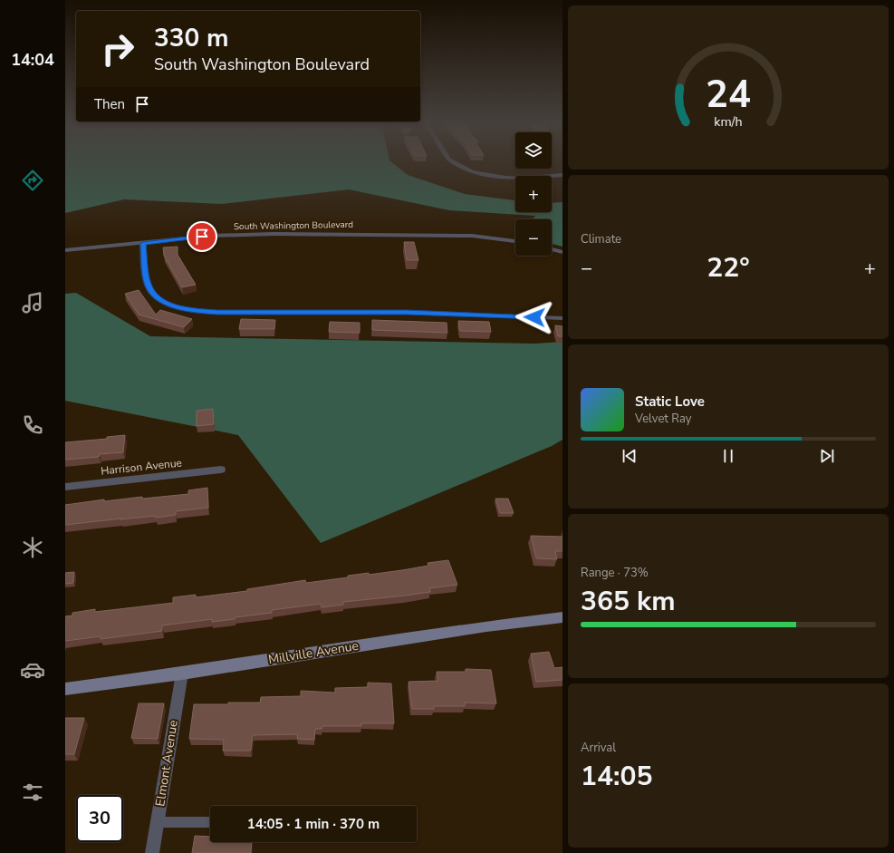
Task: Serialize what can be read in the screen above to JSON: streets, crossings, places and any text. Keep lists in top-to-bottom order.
{
  "streets": {
    "main road": ["Millville Avenue"],
    "street": ["South Washington Boulevard", "Harrison Avenue", "Elmont Avenue"]
  },
  "crossings": [
    ["Millville Avenue", "Elmont Avenue"]
  ],
  "page": {
    "tabs": "14:04",
    "turn": ["330 m", "South Washington Boulevard"],
    "then": "Then",
    "map_buttons": ["+", "−"],
    "tile": [
      "Climate",
      ["Range · 73%", "365 km"],
      ["Arrival", "14:05"]
    ],
    "heat": ["−", "22°", "+"],
    "song": ["Static Love", "Velvet Ray"],
    "limit": "30",
    "trip": "14:05 · 1 min · 370 m",
    "gauge": ["24", "km/h"]
  }
}
